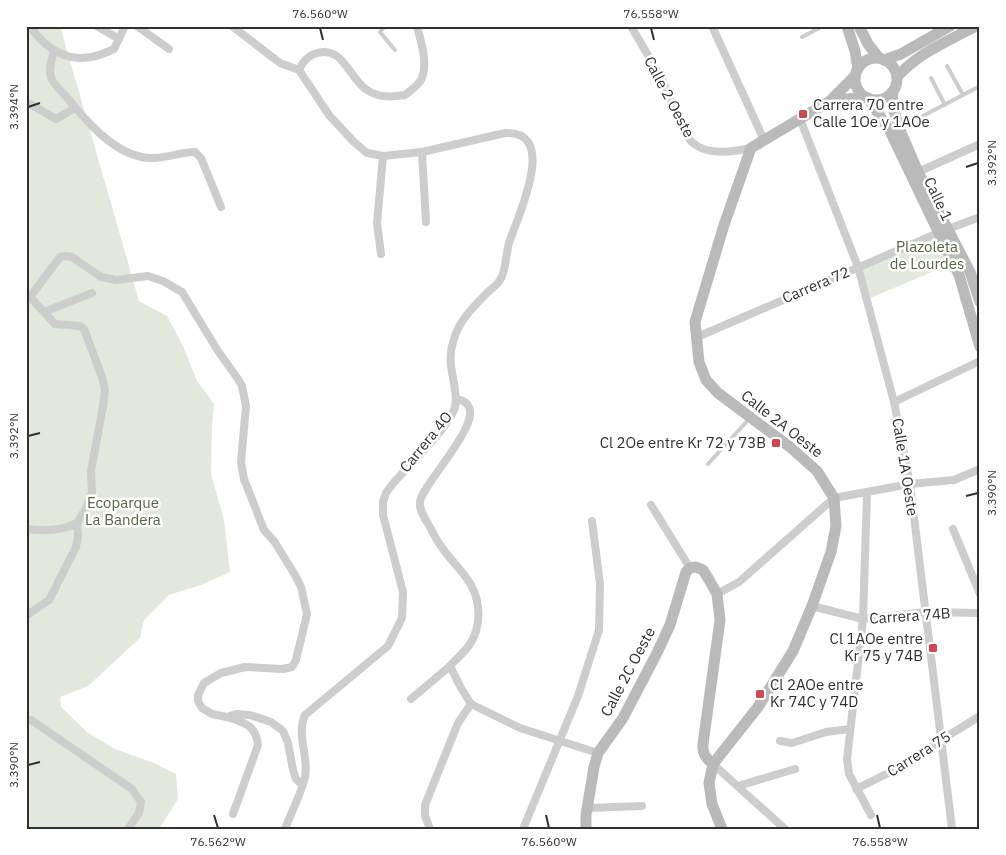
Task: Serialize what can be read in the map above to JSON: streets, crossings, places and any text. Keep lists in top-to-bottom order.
{
  "streets": {
    "street": [
      "Calle 2 Oeste",
      "Calle 1",
      "Carrera 72",
      "Calle 2A Oeste",
      "Carrera 4O",
      "Calle 1A Oeste",
      "Carrera 74B",
      "Calle 2C Oeste",
      "Carrera 75"
    ]
  },
  "crossings": [
    ["Calle 2 Oeste", "Calle 2A Oeste"],
    ["Calle 1", "Carrera 72"],
    ["Carrera 72", "Calle 2A Oeste"],
    ["Carrera 72", "Calle 1A Oeste"],
    ["Calle 2A Oeste", "Carrera 74B"],
    ["Calle 1A Oeste", "Carrera 74B"],
    ["Calle 1A Oeste", "Carrera 75"]
  ],
  "parks": ["Plazoleta de Lourdes", "Ecoparque La Bandera"],
  "places": {
    "transit": [
      "Carrera 70 entre Calle 1Oe y 1AOe",
      "Cl 2Oe entre Kr 72 y 73B",
      "Cl 1AOe entre Kr 75 y 74B",
      "Cl 2AOe entre Kr 74C y 74D"
    ]
  },
  "coordinates": [
    "76.560°W",
    "76.558°W",
    "3.394°N",
    "3.392°N",
    "3.390°N",
    "76.562°W"
  ]
}
